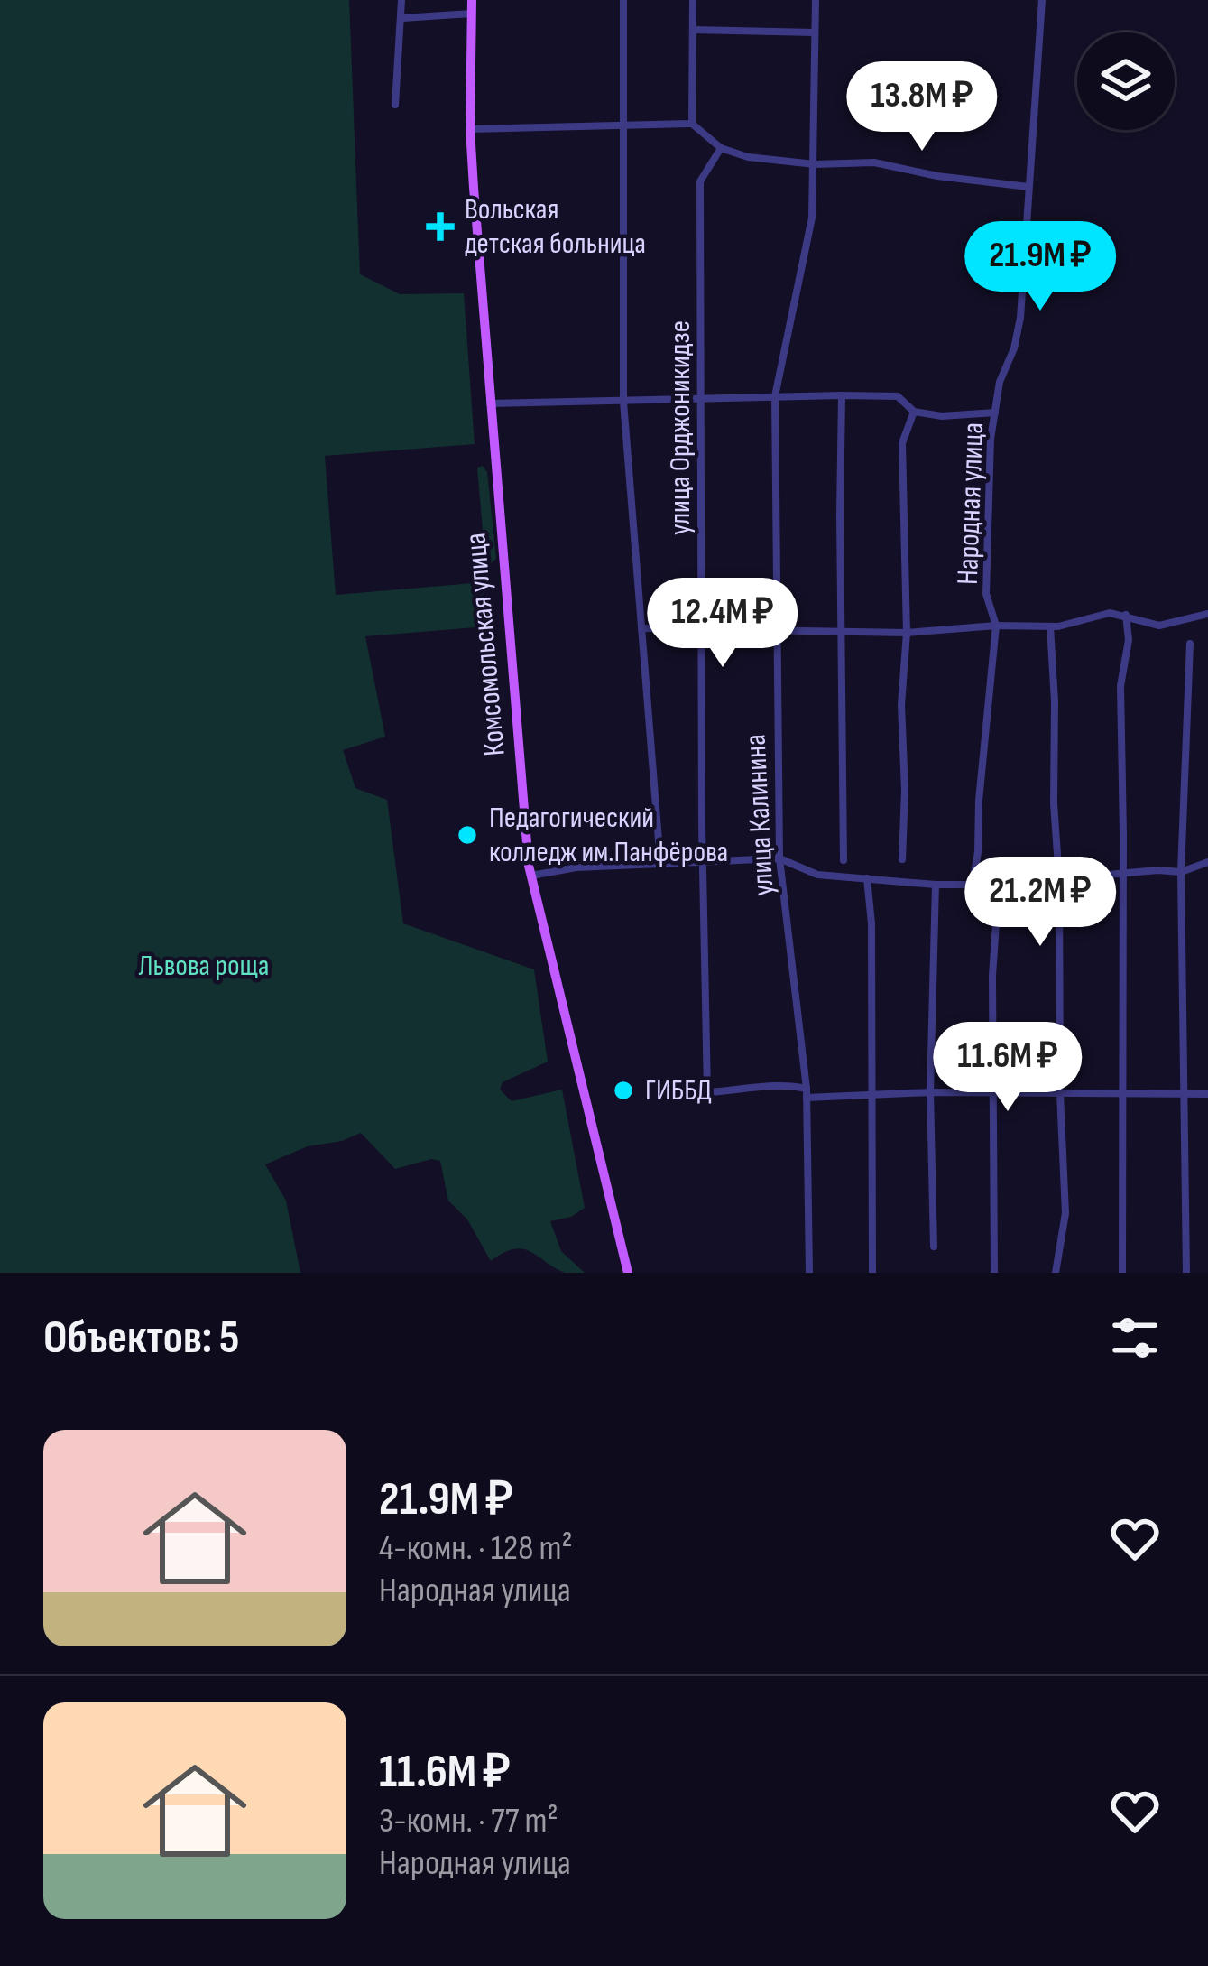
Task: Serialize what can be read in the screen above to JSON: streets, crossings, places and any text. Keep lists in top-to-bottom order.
{
  "streets": {
    "main road": ["Комсомольская улица"],
    "street": ["улица Орджоникидзе", "Народная улица", "улица Калинина"]
  },
  "crossings": [
    ["улица Орджоникидзе", "улица Калинина"]
  ],
  "parks": ["Львова роща"],
  "places": {
    "health": ["Вольская детская больница"],
    "other": ["Педагогический колледж им.Панфёрова", "ГИББД"]
  },
  "page": {
    "price": [
      "13.8M ₽",
      "21.9M ₽",
      "12.4M ₽",
      "21.2M ₽",
      "11.6M ₽"
    ],
    "heading": "Объектов: 5",
    "list": [
      {
        "name": "21.9M ₽",
        "note": "4-комн. · 128 m² · Народная улица"
      },
      {
        "name": "11.6M ₽",
        "note": "3-комн. · 77 m² · Народная улица"
      }
    ]
  }
}
